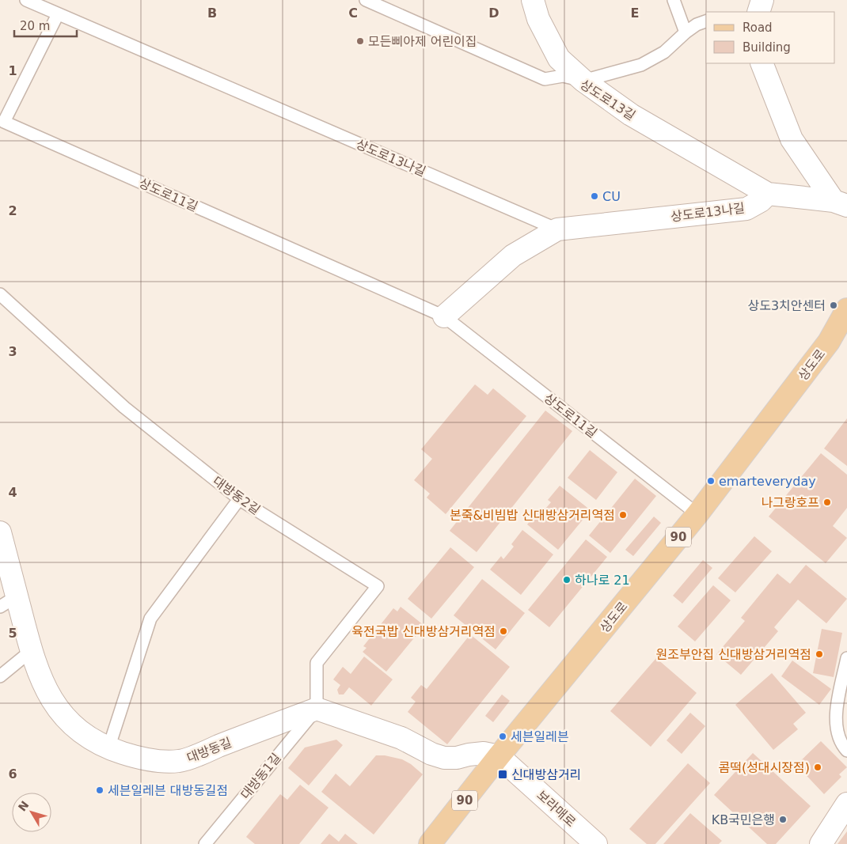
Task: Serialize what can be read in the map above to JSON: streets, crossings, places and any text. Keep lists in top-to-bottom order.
{
  "streets": {
    "main road": ["상도로", "90"],
    "street": [
      "상도로13길",
      "상도로13나길",
      "대방동길",
      "보라매로"
    ],
    "lane": ["상도로11길", "대방동2길", "대방동1길"]
  },
  "crossings": [
    ["상도로13길", "상도로13나길"],
    ["상도로13나길", "상도로11길"],
    ["상도로11길", "상도로"],
    ["상도로", "보라매로"],
    ["대방동2길", "대방동길"],
    ["대방동2길", "대방동1길"],
    ["대방동길", "대방동1길"]
  ],
  "places": {
    "other": [
      "모든삐아제 어린이집",
      "CU",
      "상도3치안센터",
      "emarteveryday",
      "나그랑호프",
      "본죽&비빔밥 신대방삼거리역점",
      "하나로 21",
      "육전국밥 신대방삼거리역점",
      "원조부안집 신대방삼거리역점",
      "세븐일레븐",
      "콤떡(성대시장점)",
      "세븐일레븐 대방동길점",
      "KB국민은행"
    ],
    "transit": ["신대방삼거리"]
  },
  "legend": ["Road", "Building"],
  "scale_bar": "20 m",
  "north": "top left",
  "grid": {
    "columns": [
      "B",
      "C",
      "D",
      "E"
    ],
    "rows": [
      "1",
      "2",
      "3",
      "4",
      "5",
      "6"
    ]
  }
}
